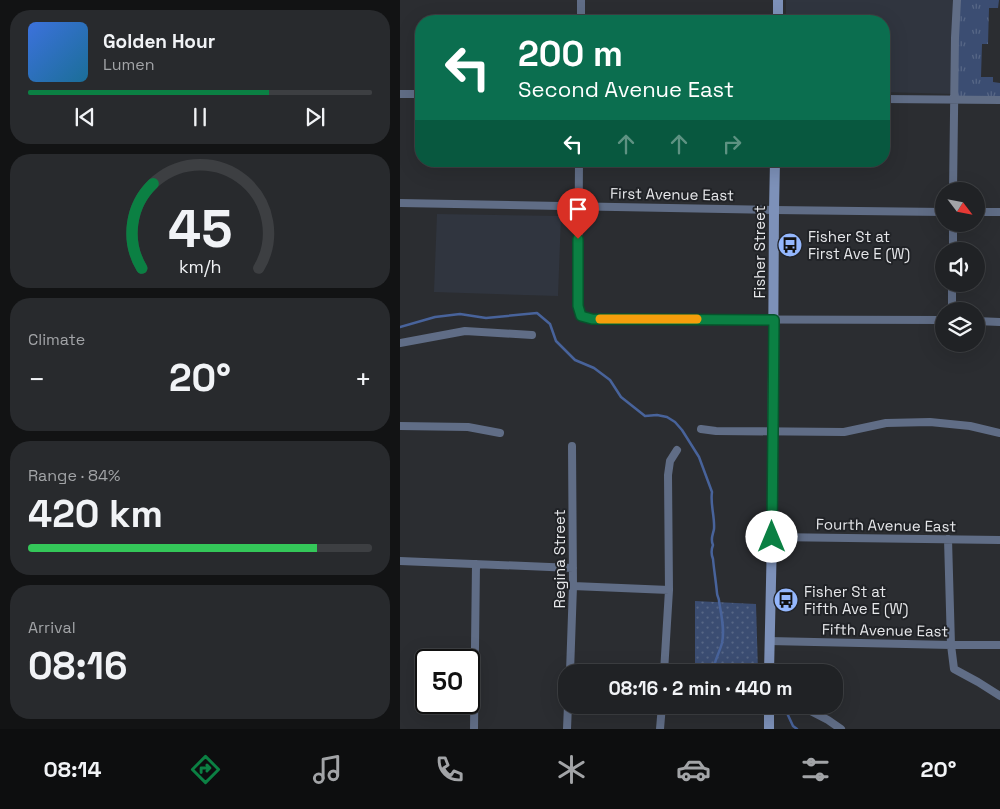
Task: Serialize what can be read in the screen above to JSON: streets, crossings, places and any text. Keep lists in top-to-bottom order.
{
  "streets": {
    "main road": ["Fisher Street"],
    "street": [
      "First Avenue East",
      "Fourth Avenue East",
      "Regina Street",
      "Fifth Avenue East"
    ]
  },
  "crossings": [
    ["First Avenue East", "Fisher Street"],
    ["Fisher Street", "Fourth Avenue East"],
    ["Fisher Street", "Fifth Avenue East"]
  ],
  "places": {
    "bus stop": ["Fisher St at First Ave E (W)", "Fisher St at Fifth Ave E (W)"]
  },
  "north": "bottom right",
  "page": {
    "turn": ["200 m", "Second Avenue East"],
    "song": ["Golden Hour", "Lumen"],
    "tile": [
      "Climate",
      ["Range · 84%", "420 km"],
      ["Arrival", "08:16"]
    ],
    "heat": ["−", "20°", "+"],
    "limit": "50",
    "trip": "08:16 · 2 min · 440 m",
    "tabs": ["08:14", "20°"],
    "gauge": ["45", "km/h"]
  }
}
